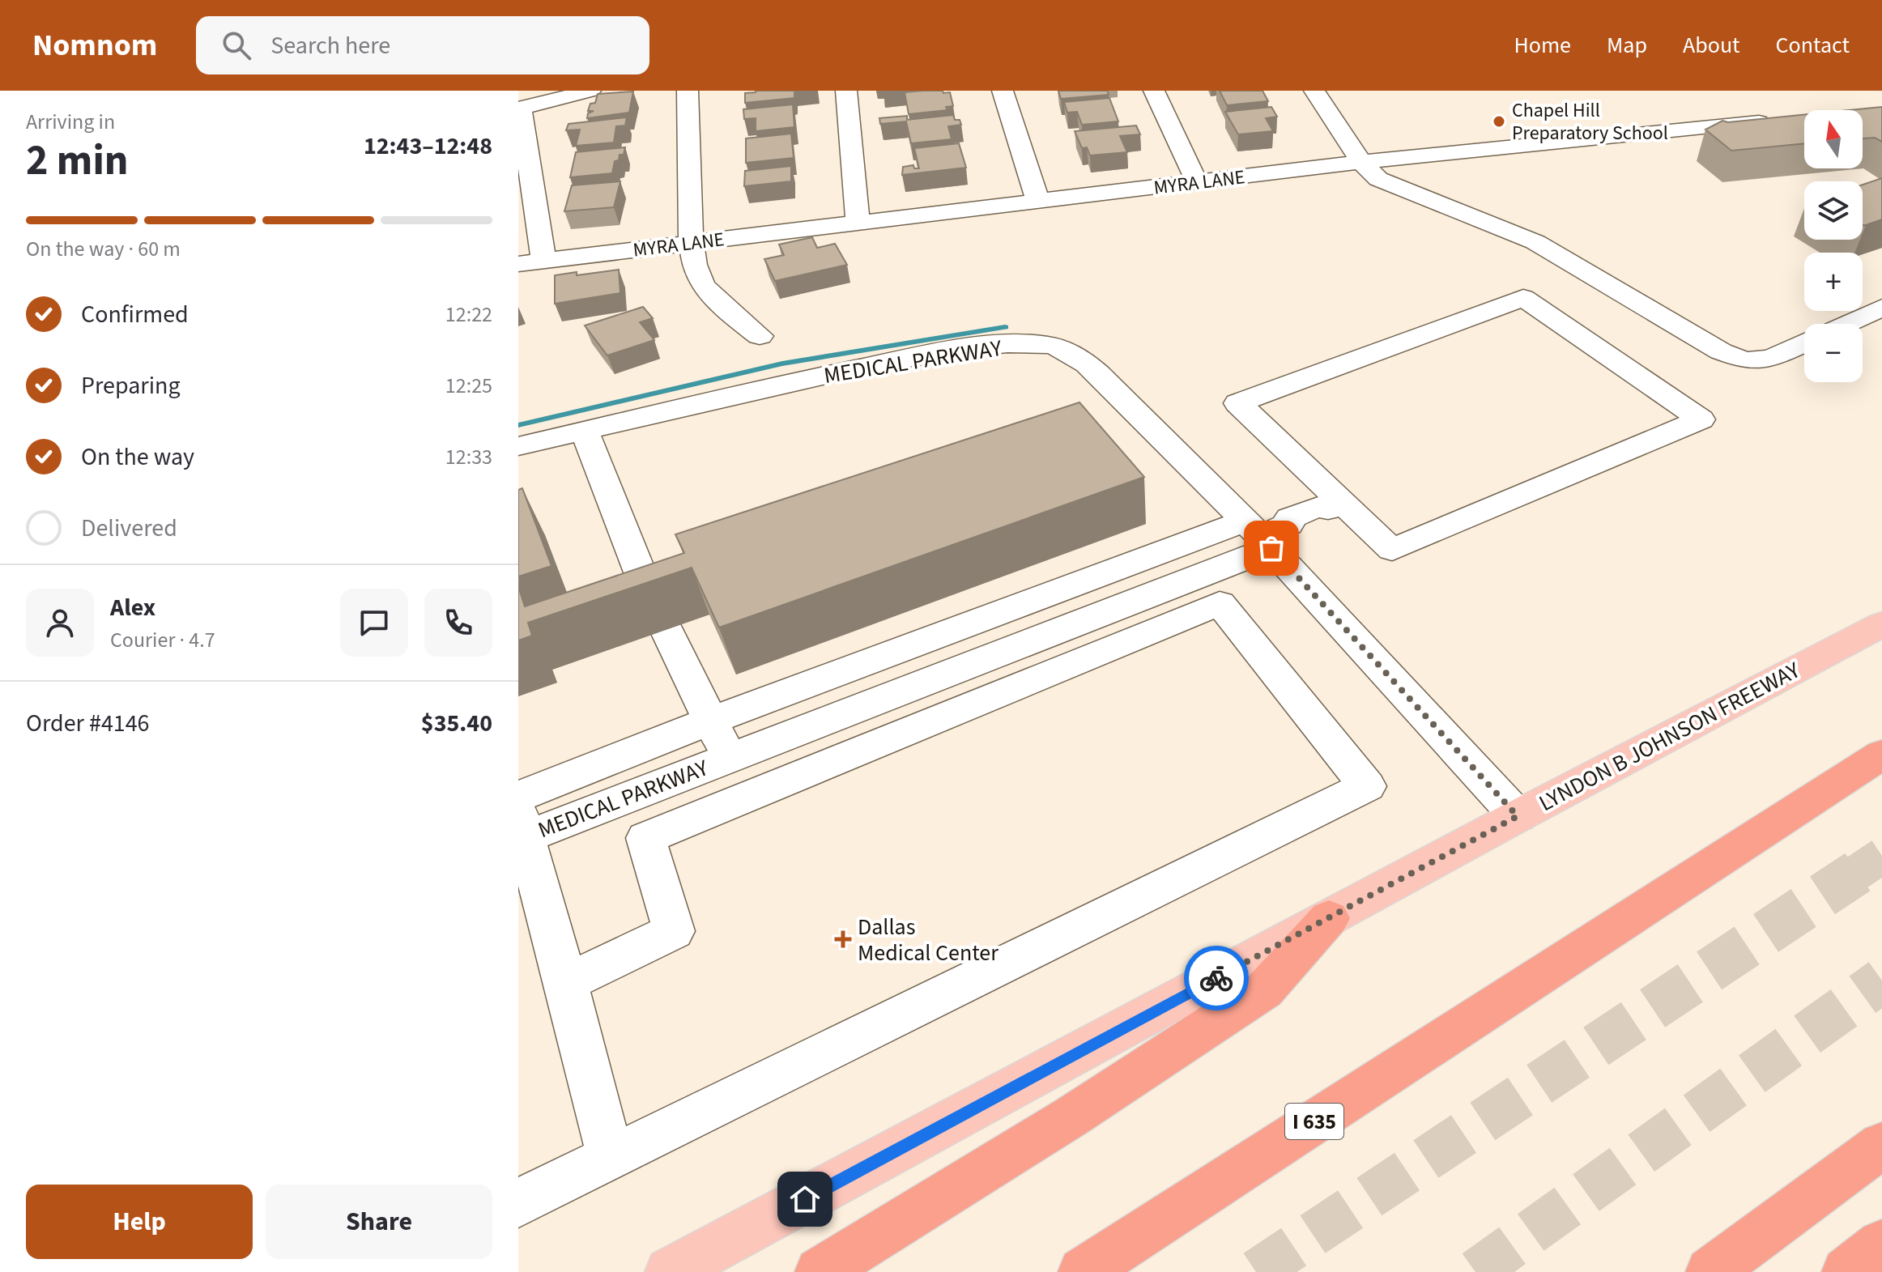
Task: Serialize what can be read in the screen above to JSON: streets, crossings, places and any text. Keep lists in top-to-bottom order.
{
  "streets": {
    "highway": ["I 635"],
    "main road": ["LYNDON B JOHNSON FREEWAY"],
    "street": ["MYRA LANE", "MEDICAL PARKWAY"]
  },
  "crossings": [
    ["MEDICAL PARKWAY", "LYNDON B JOHNSON FREEWAY"]
  ],
  "places": {
    "other": ["Chapel Hill Preparatory School"],
    "health": ["Dallas Medical Center"]
  },
  "north": "top",
  "page": {
    "header": "Nomnom",
    "search": "Search here",
    "nav": [
      "Home",
      "Map",
      "About",
      "Contact"
    ],
    "heading": ["2 min", "Arriving in", "12:43–12:48"],
    "panel": [
      "Alex",
      "Courier · 4.7",
      "Order #4146",
      "$35.40"
    ],
    "map_buttons": ["+", "−"],
    "bar": "On the way · 60 m",
    "list": [
      ["Confirmed", "12:22"],
      ["Preparing", "12:25"],
      ["On the way", "12:33"],
      "Delivered"
    ],
    "buttons": ["Help", "Share"]
  }
}
